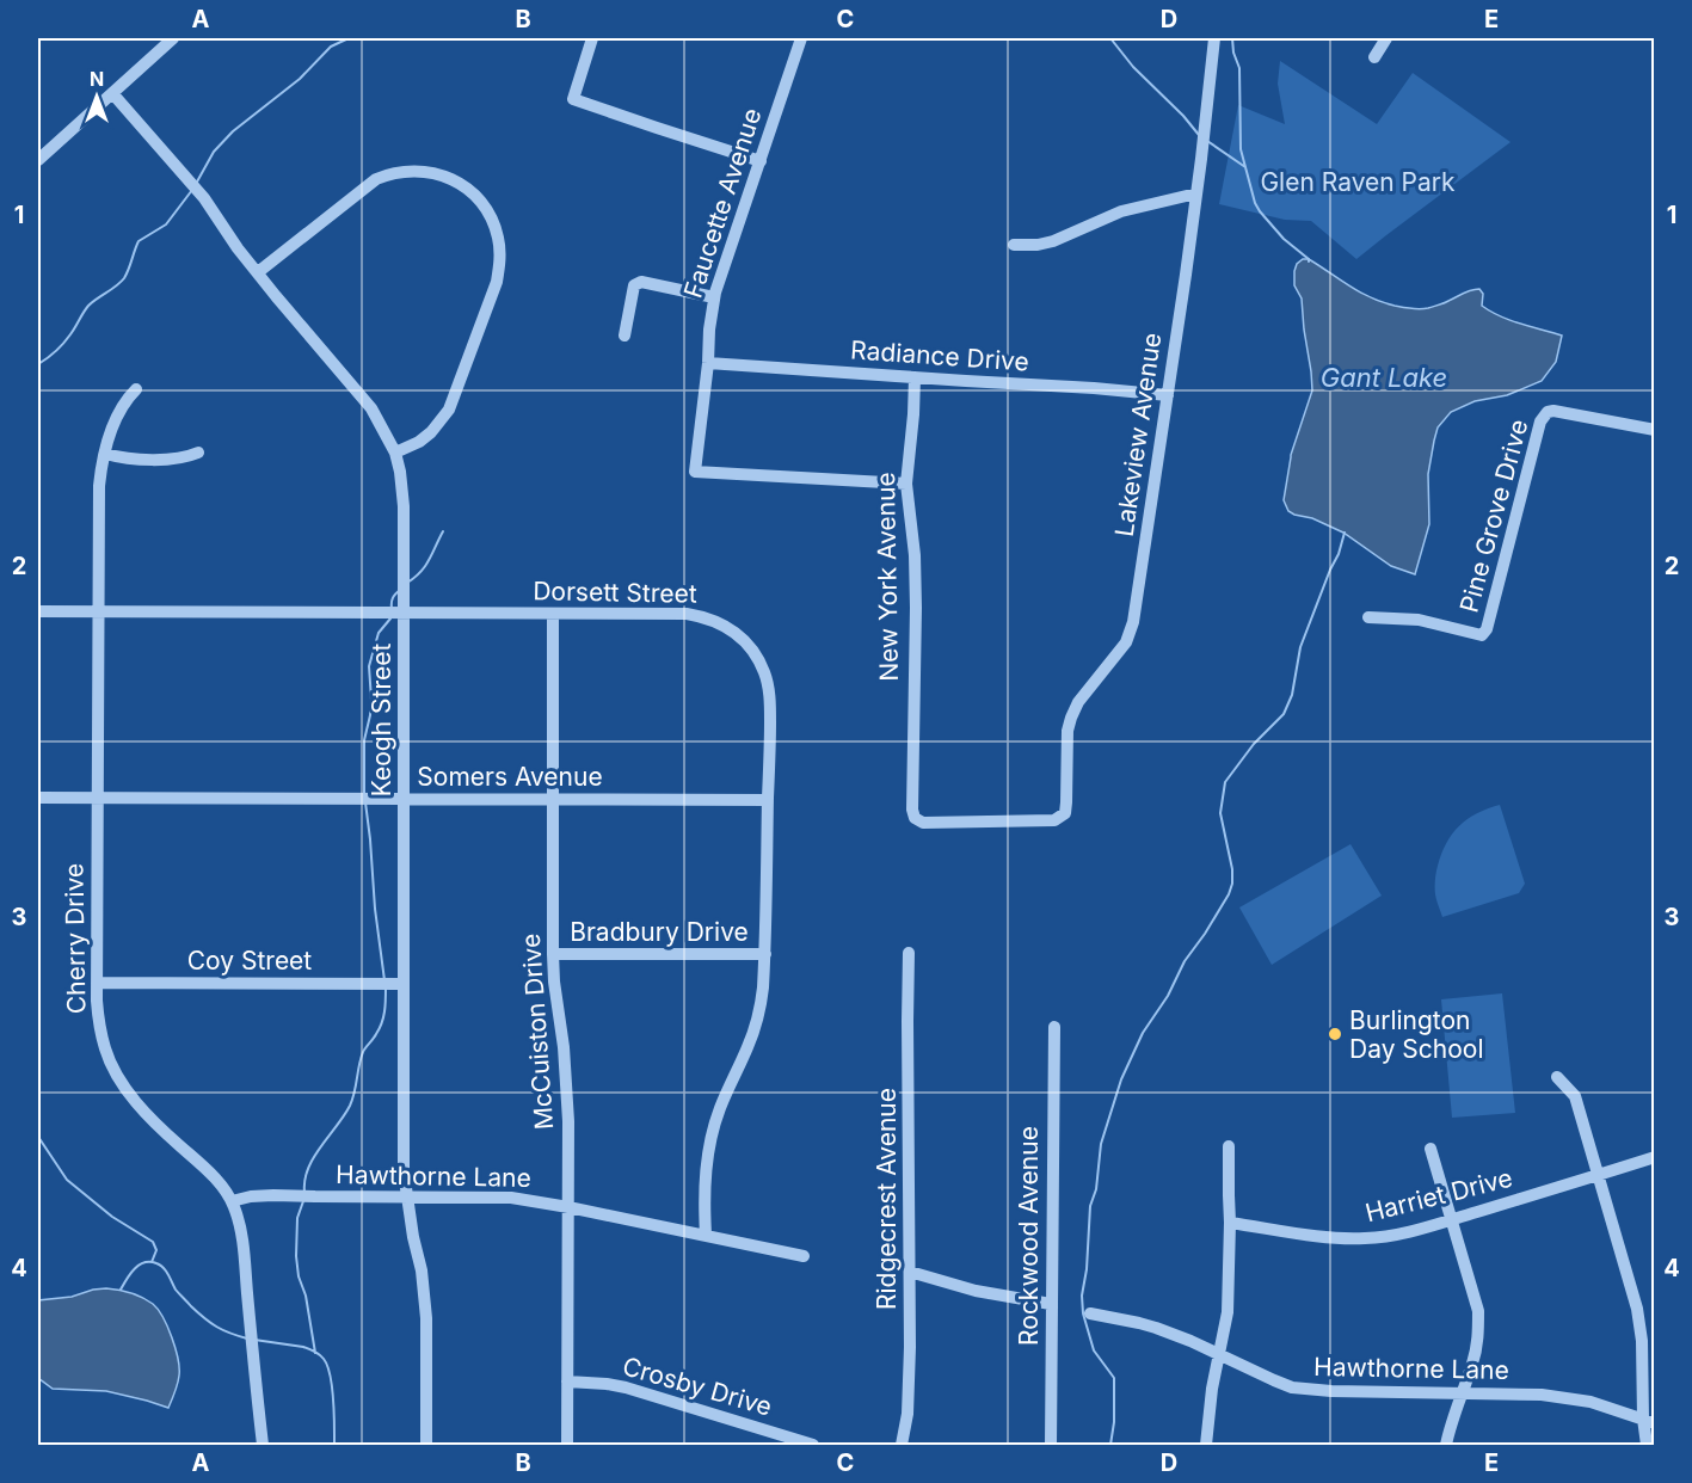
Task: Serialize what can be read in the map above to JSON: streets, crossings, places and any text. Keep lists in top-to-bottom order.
{
  "streets": {
    "street": [
      "Faucette Avenue",
      "Radiance Drive",
      "Lakeview Avenue",
      "Pine Grove Drive",
      "New York Avenue",
      "Dorsett Street",
      "Keogh Street",
      "Somers Avenue",
      "Bradbury Drive",
      "Cherry Drive",
      "Coy Street",
      "McCuiston Drive",
      "Hawthorne Lane",
      "Harriet Drive",
      "Ridgecrest Avenue",
      "Rockwood Avenue",
      "Crosby Drive"
    ]
  },
  "crossings": [
    ["Faucette Avenue", "Radiance Drive"],
    ["Faucette Avenue", "New York Avenue"],
    ["Radiance Drive", "Lakeview Avenue"],
    ["Radiance Drive", "New York Avenue"],
    ["Lakeview Avenue", "New York Avenue"],
    ["Dorsett Street", "Keogh Street"],
    ["Dorsett Street", "Somers Avenue"],
    ["Dorsett Street", "Bradbury Drive"],
    ["Dorsett Street", "Cherry Drive"],
    ["Dorsett Street", "McCuiston Drive"],
    ["Dorsett Street", "Hawthorne Lane"],
    ["Keogh Street", "Somers Avenue"],
    ["Keogh Street", "Coy Street"],
    ["Keogh Street", "Hawthorne Lane"],
    ["Somers Avenue", "Cherry Drive"],
    ["Somers Avenue", "McCuiston Drive"],
    ["Bradbury Drive", "McCuiston Drive"],
    ["Cherry Drive", "Coy Street"],
    ["Cherry Drive", "Hawthorne Lane"],
    ["McCuiston Drive", "Hawthorne Lane"],
    ["McCuiston Drive", "Crosby Drive"]
  ],
  "water": ["Gant Lake"],
  "parks": ["Glen Raven Park"],
  "places": ["Burlington Day School"],
  "north": "top",
  "grid": {
    "columns": [
      "A",
      "B",
      "C",
      "D",
      "E"
    ],
    "rows": [
      "1",
      "2",
      "3",
      "4"
    ]
  }
}
